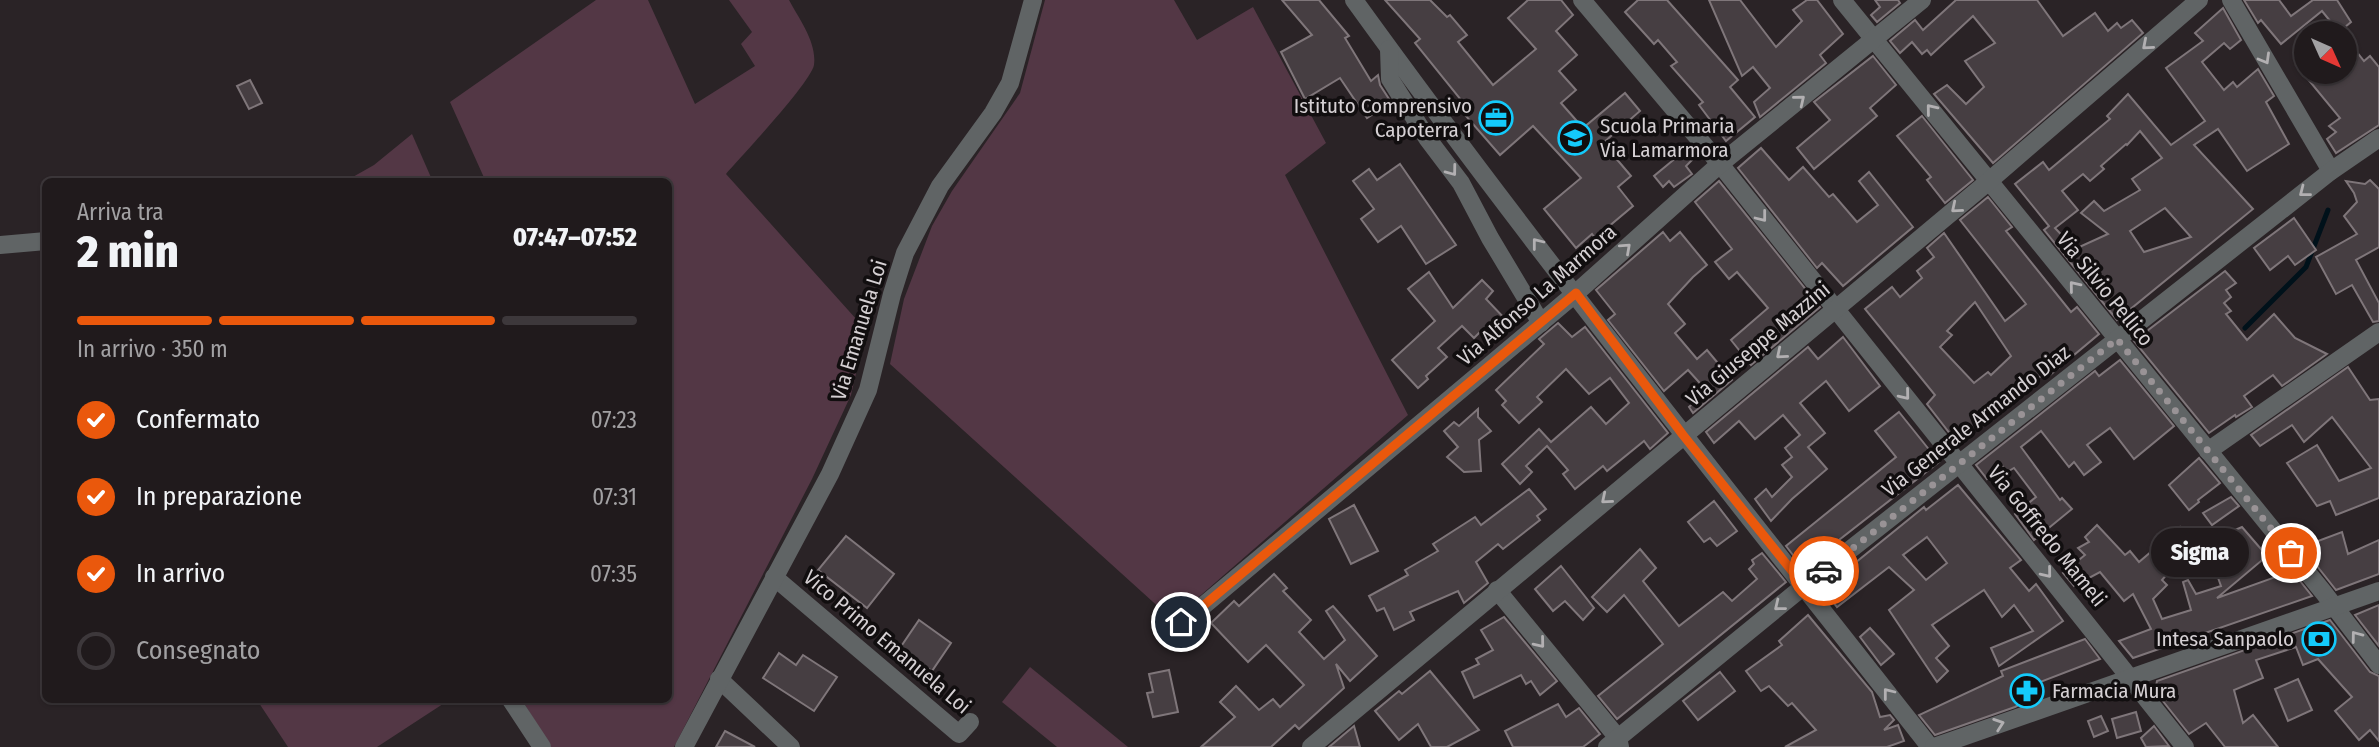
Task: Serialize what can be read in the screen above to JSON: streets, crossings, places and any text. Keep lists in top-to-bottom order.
{
  "streets": {
    "street": [
      "Via Silvio Pellico",
      "Via Alfonso La Marmora",
      "Via Emanuela Loi",
      "Via Giuseppe Mazzini",
      "Via Generale Armando Diaz",
      "Via Goffredo Mameli",
      "Vico Primo Emanuela Loi"
    ]
  },
  "crossings": [
    ["Via Silvio Pellico", "Via Alfonso La Marmora"],
    ["Via Silvio Pellico", "Via Giuseppe Mazzini"],
    ["Via Silvio Pellico", "Via Generale Armando Diaz"],
    ["Via Alfonso La Marmora", "Via Goffredo Mameli"],
    ["Via Emanuela Loi", "Vico Primo Emanuela Loi"],
    ["Via Giuseppe Mazzini", "Via Goffredo Mameli"],
    ["Via Generale Armando Diaz", "Via Goffredo Mameli"]
  ],
  "one_way": [
    "Via Silvio Pellico",
    "Via Alfonso La Marmora",
    "Via Giuseppe Mazzini",
    "Via Goffredo Mameli"
  ],
  "places": {
    "office": ["Istituto Comprensivo Capoterra 1"],
    "school or university": ["Scuola Primaria Via Lamarmora"],
    "other": ["Sigma"],
    "bank": ["Intesa Sanpaolo"],
    "pharmacy": ["Farmacia Mura"]
  },
  "north": "bottom right",
  "page": {
    "heading": ["2 min", "Arriva tra", "07:47–07:52"],
    "bar": "In arrivo · 350 m",
    "list": [
      ["Confermato", "07:23"],
      ["In preparazione", "07:31"],
      ["In arrivo", "07:35"],
      "Consegnato"
    ],
    "bubble": "Sigma"
  }
}
